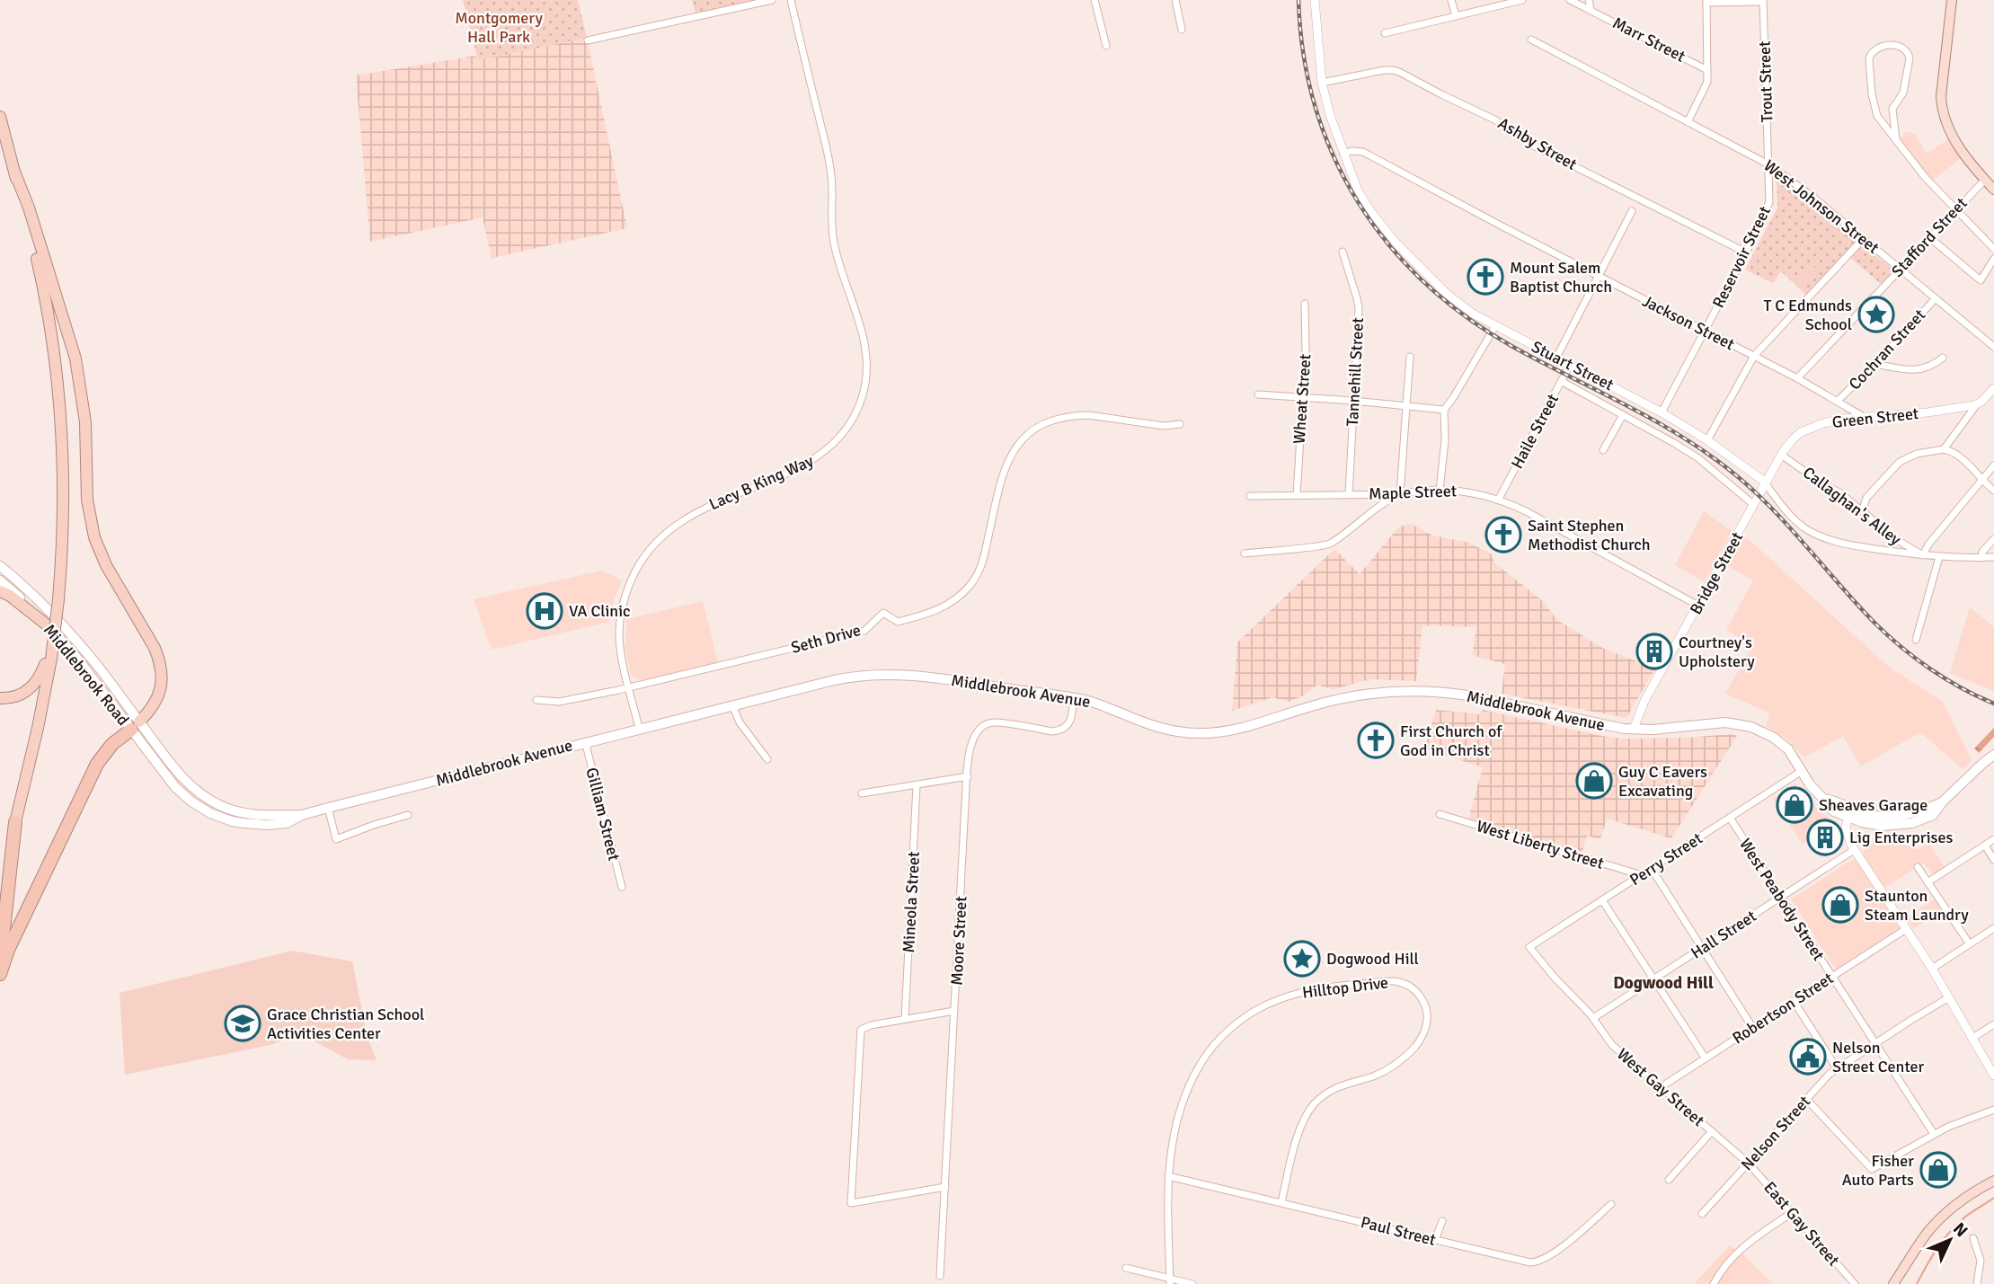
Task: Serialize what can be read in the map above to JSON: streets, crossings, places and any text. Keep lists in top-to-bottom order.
{
  "streets": {
    "main road": ["Middlebrook Road", "Middlebrook Avenue"],
    "street": [
      "Marr Street",
      "Trout Street",
      "Ashby Street",
      "West Johnson Street",
      "Stafford Street",
      "Reservoir Street",
      "Jackson Street",
      "Cochran Street",
      "Stuart Street",
      "Tannehill Street",
      "Wheat Street",
      "Green Street",
      "Haile Street",
      "Lacy B King Way",
      "Maple Street",
      "Callaghan's Alley",
      "Bridge Street",
      "Seth Drive",
      "Gilliam Street",
      "West Liberty Street",
      "Perry Street",
      "West Peabody Street",
      "Mineola Street",
      "Hall Street",
      "Moore Street",
      "Hilltop Drive",
      "Robertson Street",
      "West Gay Street",
      "Nelson Street",
      "East Gay Street",
      "Paul Street"
    ]
  },
  "crossings": [
    ["Trout Street", "West Johnson Street"],
    ["Trout Street", "Reservoir Street"],
    ["Ashby Street", "Reservoir Street"],
    ["Ashby Street", "Stuart Street"],
    ["West Johnson Street", "Stafford Street"],
    ["West Johnson Street", "Reservoir Street"],
    ["West Johnson Street", "Cochran Street"],
    ["Stafford Street", "Jackson Street"],
    ["Reservoir Street", "Jackson Street"],
    ["Reservoir Street", "Stuart Street"],
    ["Jackson Street", "Cochran Street"],
    ["Jackson Street", "Stuart Street"],
    ["Jackson Street", "Green Street"],
    ["Stuart Street", "Green Street"],
    ["Stuart Street", "Haile Street"],
    ["Stuart Street", "Callaghan's Alley"],
    ["Stuart Street", "Bridge Street"],
    ["Tannehill Street", "Maple Street"],
    ["Wheat Street", "Maple Street"],
    ["Green Street", "Callaghan's Alley"],
    ["Green Street", "Bridge Street"],
    ["Haile Street", "Maple Street"],
    ["Lacy B King Way", "Seth Drive"],
    ["Lacy B King Way", "Middlebrook Avenue"],
    ["Maple Street", "Bridge Street"],
    ["Bridge Street", "Middlebrook Avenue"],
    ["Middlebrook Road", "Middlebrook Avenue"],
    ["Middlebrook Avenue", "Gilliam Street"],
    ["Middlebrook Avenue", "Perry Street"],
    ["Middlebrook Avenue", "Moore Street"],
    ["West Liberty Street", "Perry Street"],
    ["Perry Street", "West Peabody Street"],
    ["Perry Street", "West Gay Street"],
    ["West Peabody Street", "Hall Street"],
    ["West Peabody Street", "Robertson Street"],
    ["West Peabody Street", "Nelson Street"],
    ["Hall Street", "West Gay Street"],
    ["Hilltop Drive", "Paul Street"],
    ["Robertson Street", "West Gay Street"],
    ["West Gay Street", "Nelson Street"],
    ["West Gay Street", "East Gay Street"],
    ["Nelson Street", "East Gay Street"]
  ],
  "districts": ["Dogwood Hill"],
  "parks": ["Montgomery Hall Park"],
  "places": {
    "church": ["Mount Salem Baptist Church", "Saint Stephen Methodist Church", "First Church of God in Christ"],
    "place": ["T C Edmunds School", "Dogwood Hill"],
    "hospital": ["VA Clinic"],
    "building": ["Courtney's Upholstery", "Lig Enterprises"],
    "shop": [
      "Guy C Eavers Excavating",
      "Sheaves Garage",
      "Staunton Steam Laundry",
      "Fisher Auto Parts"
    ],
    "school or university": ["Grace Christian School Activities Center"],
    "public building": ["Nelson Street Center"]
  },
  "north": "top right"
}
